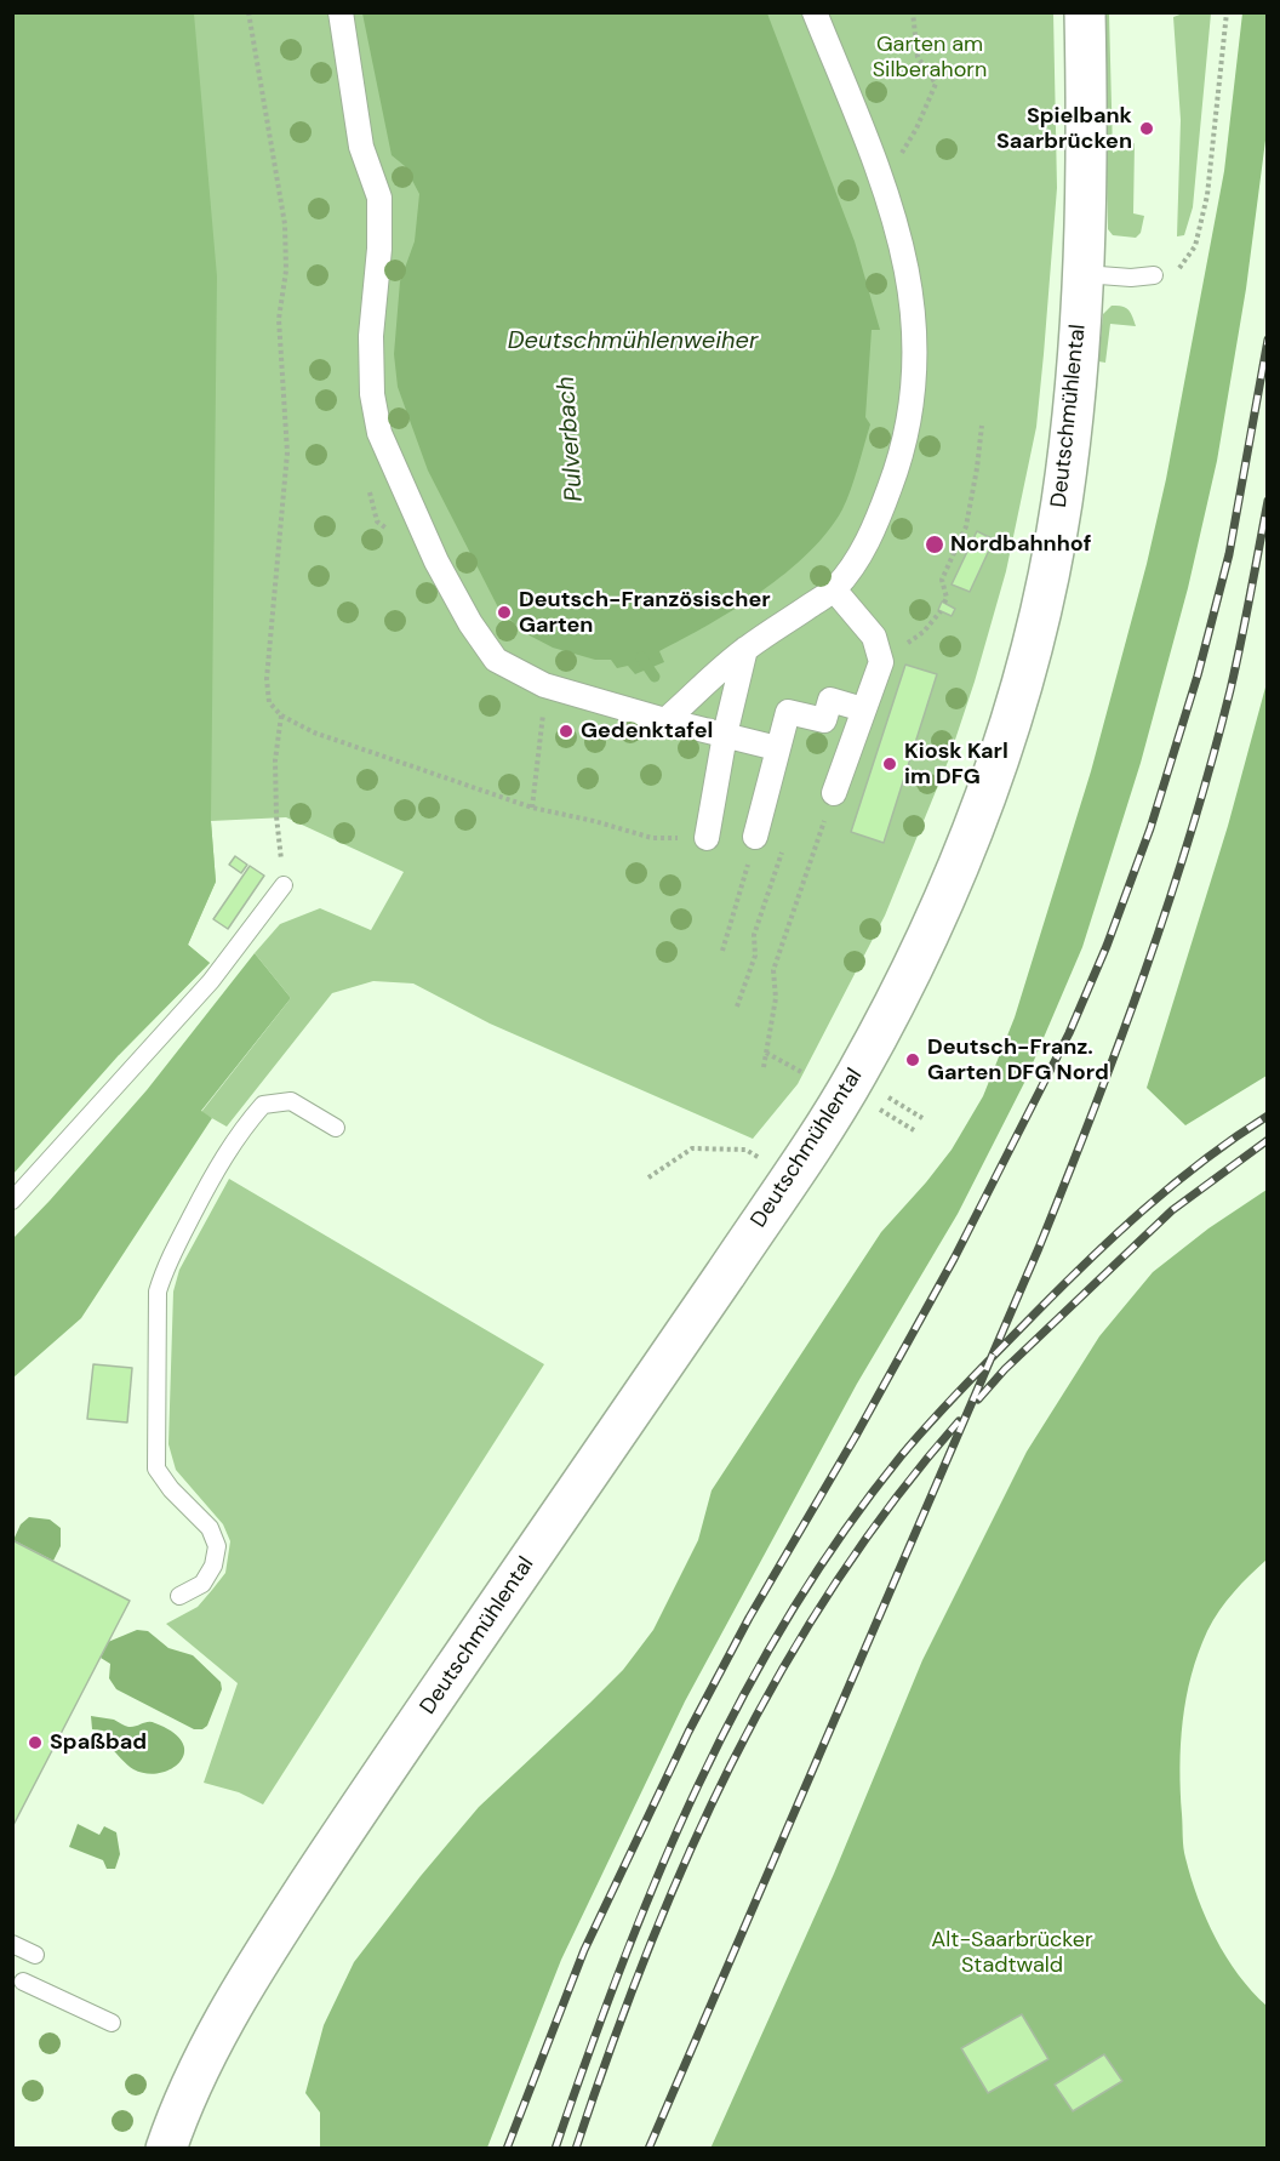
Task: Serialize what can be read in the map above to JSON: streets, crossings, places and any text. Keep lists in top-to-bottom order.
{
  "streets": {
    "main road": ["Deutschmühlental"]
  },
  "water": ["Deutschmühlenweiher", "Pulverbach"],
  "parks": ["Garten am Silberahorn", "Alt-Saarbrücker Stadtwald"],
  "places": [
    "Spielbank Saarbrücken",
    "Nordbahnhof",
    "Deutsch-Französischer Garten",
    "Gedenktafel",
    "Kiosk Karl im DFG",
    "Deutsch-Franz. Garten DFG Nord",
    "Spaßbad"
  ]
}
